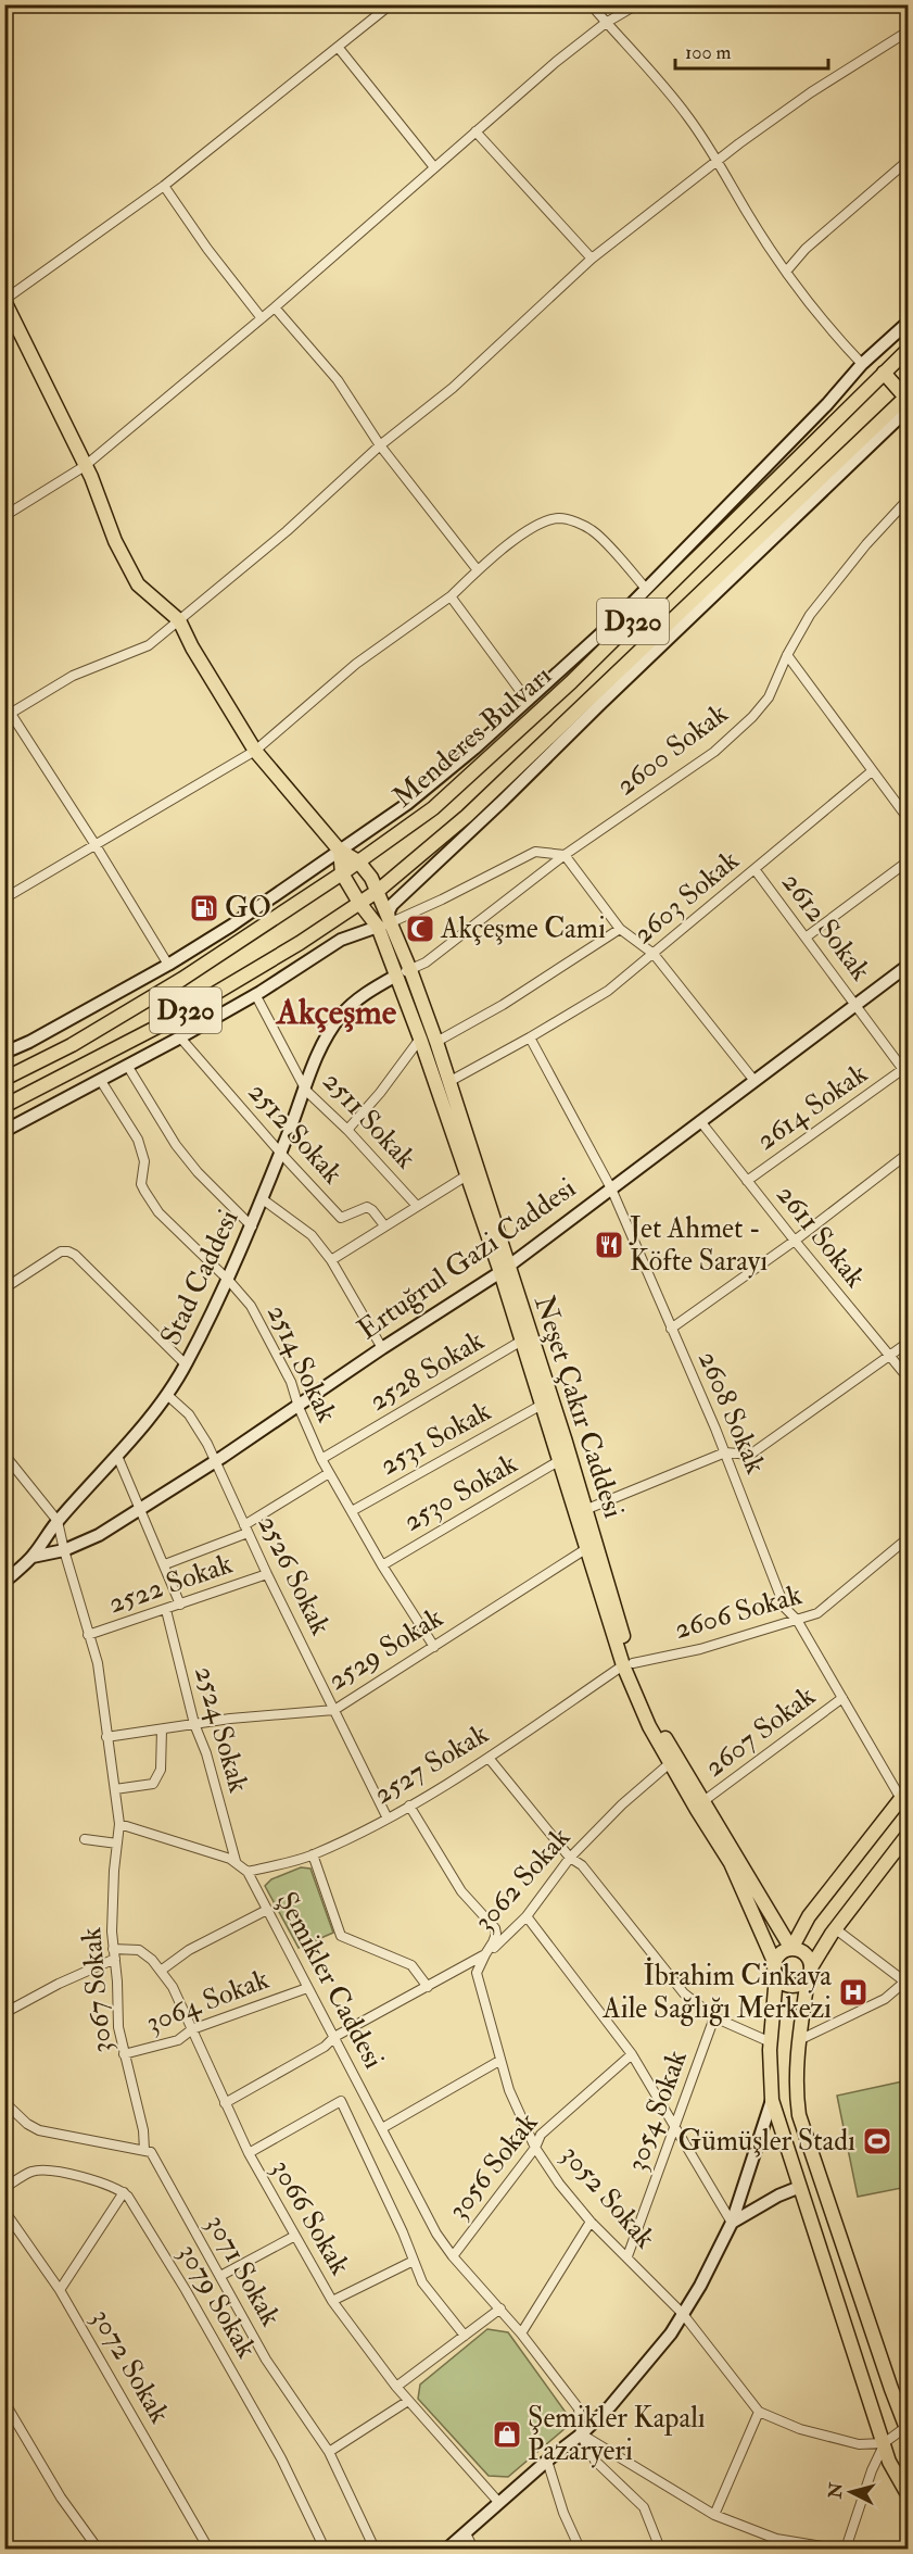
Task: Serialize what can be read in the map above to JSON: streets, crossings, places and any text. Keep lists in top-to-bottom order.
{
  "streets": {
    "main road": [
      "D320",
      "Menderes Bulvarı",
      "Ertuğrul Gazi Caddesi",
      "Stad Caddesi",
      "Neşet Çakır Caddesi"
    ],
    "street": [
      "2600 Sokak",
      "2603 Sokak",
      "2612 Sokak",
      "2614 Sokak",
      "2511 Sokak",
      "2512 Sokak",
      "2611 Sokak",
      "2514 Sokak",
      "2528 Sokak",
      "2608 Sokak",
      "2531 Sokak",
      "2530 Sokak",
      "2526 Sokak",
      "2522 Sokak",
      "2606 Sokak",
      "2529 Sokak",
      "2524 Sokak",
      "2607 Sokak",
      "2527 Sokak",
      "3062 Sokak",
      "Şemikler Caddesi",
      "3067 Sokak",
      "3064 Sokak",
      "3054 Sokak",
      "3056 Sokak",
      "3052 Sokak",
      "3066 Sokak",
      "3071 Sokak",
      "3079 Sokak",
      "3072 Sokak"
    ]
  },
  "crossings": [
    ["Menderes Bulvarı", "Neşet Çakır Caddesi"],
    ["2600 Sokak", "Stad Caddesi"],
    ["2600 Sokak", "Neşet Çakır Caddesi"],
    ["2603 Sokak", "2612 Sokak"],
    ["2603 Sokak", "Neşet Çakır Caddesi"],
    ["2603 Sokak", "2608 Sokak"],
    ["2612 Sokak", "2614 Sokak"],
    ["2612 Sokak", "Ertuğrul Gazi Caddesi"],
    ["2614 Sokak", "2611 Sokak"],
    ["2511 Sokak", "Stad Caddesi"],
    ["2512 Sokak", "Stad Caddesi"],
    ["2611 Sokak", "Ertuğrul Gazi Caddesi"],
    ["Ertuğrul Gazi Caddesi", "Stad Caddesi"],
    ["Ertuğrul Gazi Caddesi", "2514 Sokak"],
    ["Ertuğrul Gazi Caddesi", "Neşet Çakır Caddesi"],
    ["Ertuğrul Gazi Caddesi", "2608 Sokak"],
    ["Ertuğrul Gazi Caddesi", "2526 Sokak"],
    ["Stad Caddesi", "2514 Sokak"],
    ["Stad Caddesi", "Neşet Çakır Caddesi"],
    ["Stad Caddesi", "2526 Sokak"],
    ["2514 Sokak", "2528 Sokak"],
    ["2514 Sokak", "2531 Sokak"],
    ["2514 Sokak", "2530 Sokak"],
    ["2514 Sokak", "2529 Sokak"],
    ["2528 Sokak", "Neşet Çakır Caddesi"],
    ["Neşet Çakır Caddesi", "2531 Sokak"],
    ["Neşet Çakır Caddesi", "2530 Sokak"],
    ["Neşet Çakır Caddesi", "2606 Sokak"],
    ["Neşet Çakır Caddesi", "2529 Sokak"],
    ["Neşet Çakır Caddesi", "2607 Sokak"],
    ["Neşet Çakır Caddesi", "2527 Sokak"],
    ["Neşet Çakır Caddesi", "3062 Sokak"],
    ["2608 Sokak", "2606 Sokak"],
    ["2608 Sokak", "2607 Sokak"],
    ["2526 Sokak", "2522 Sokak"],
    ["2526 Sokak", "2529 Sokak"],
    ["2526 Sokak", "2527 Sokak"],
    ["2522 Sokak", "2524 Sokak"],
    ["2606 Sokak", "2527 Sokak"],
    ["2529 Sokak", "2524 Sokak"],
    ["2524 Sokak", "Şemikler Caddesi"],
    ["2527 Sokak", "Şemikler Caddesi"],
    ["2527 Sokak", "3052 Sokak"],
    ["3062 Sokak", "Şemikler Caddesi"],
    ["3062 Sokak", "3052 Sokak"],
    ["3062 Sokak", "3066 Sokak"],
    ["Şemikler Caddesi", "3067 Sokak"],
    ["Şemikler Caddesi", "3064 Sokak"],
    ["Şemikler Caddesi", "3056 Sokak"],
    ["3067 Sokak", "3064 Sokak"],
    ["3067 Sokak", "3066 Sokak"],
    ["3067 Sokak", "3071 Sokak"],
    ["3064 Sokak", "3066 Sokak"],
    ["3054 Sokak", "3052 Sokak"],
    ["3056 Sokak", "3052 Sokak"]
  ],
  "districts": ["Akçeşme"],
  "places": {
    "fuel station": ["GO"],
    "mosque": ["Akçeşme Cami"],
    "restaurant": ["Jet Ahmet - Köfte Sarayı"],
    "hospital": ["İbrahim Cinkaya Aile Sağlığı Merkezi"],
    "sports": ["Gümüşler Stadı"],
    "shop": ["Şemikler Kapalı Pazaryeri"]
  },
  "scale_bar": "100 m",
  "north": "left"
}
